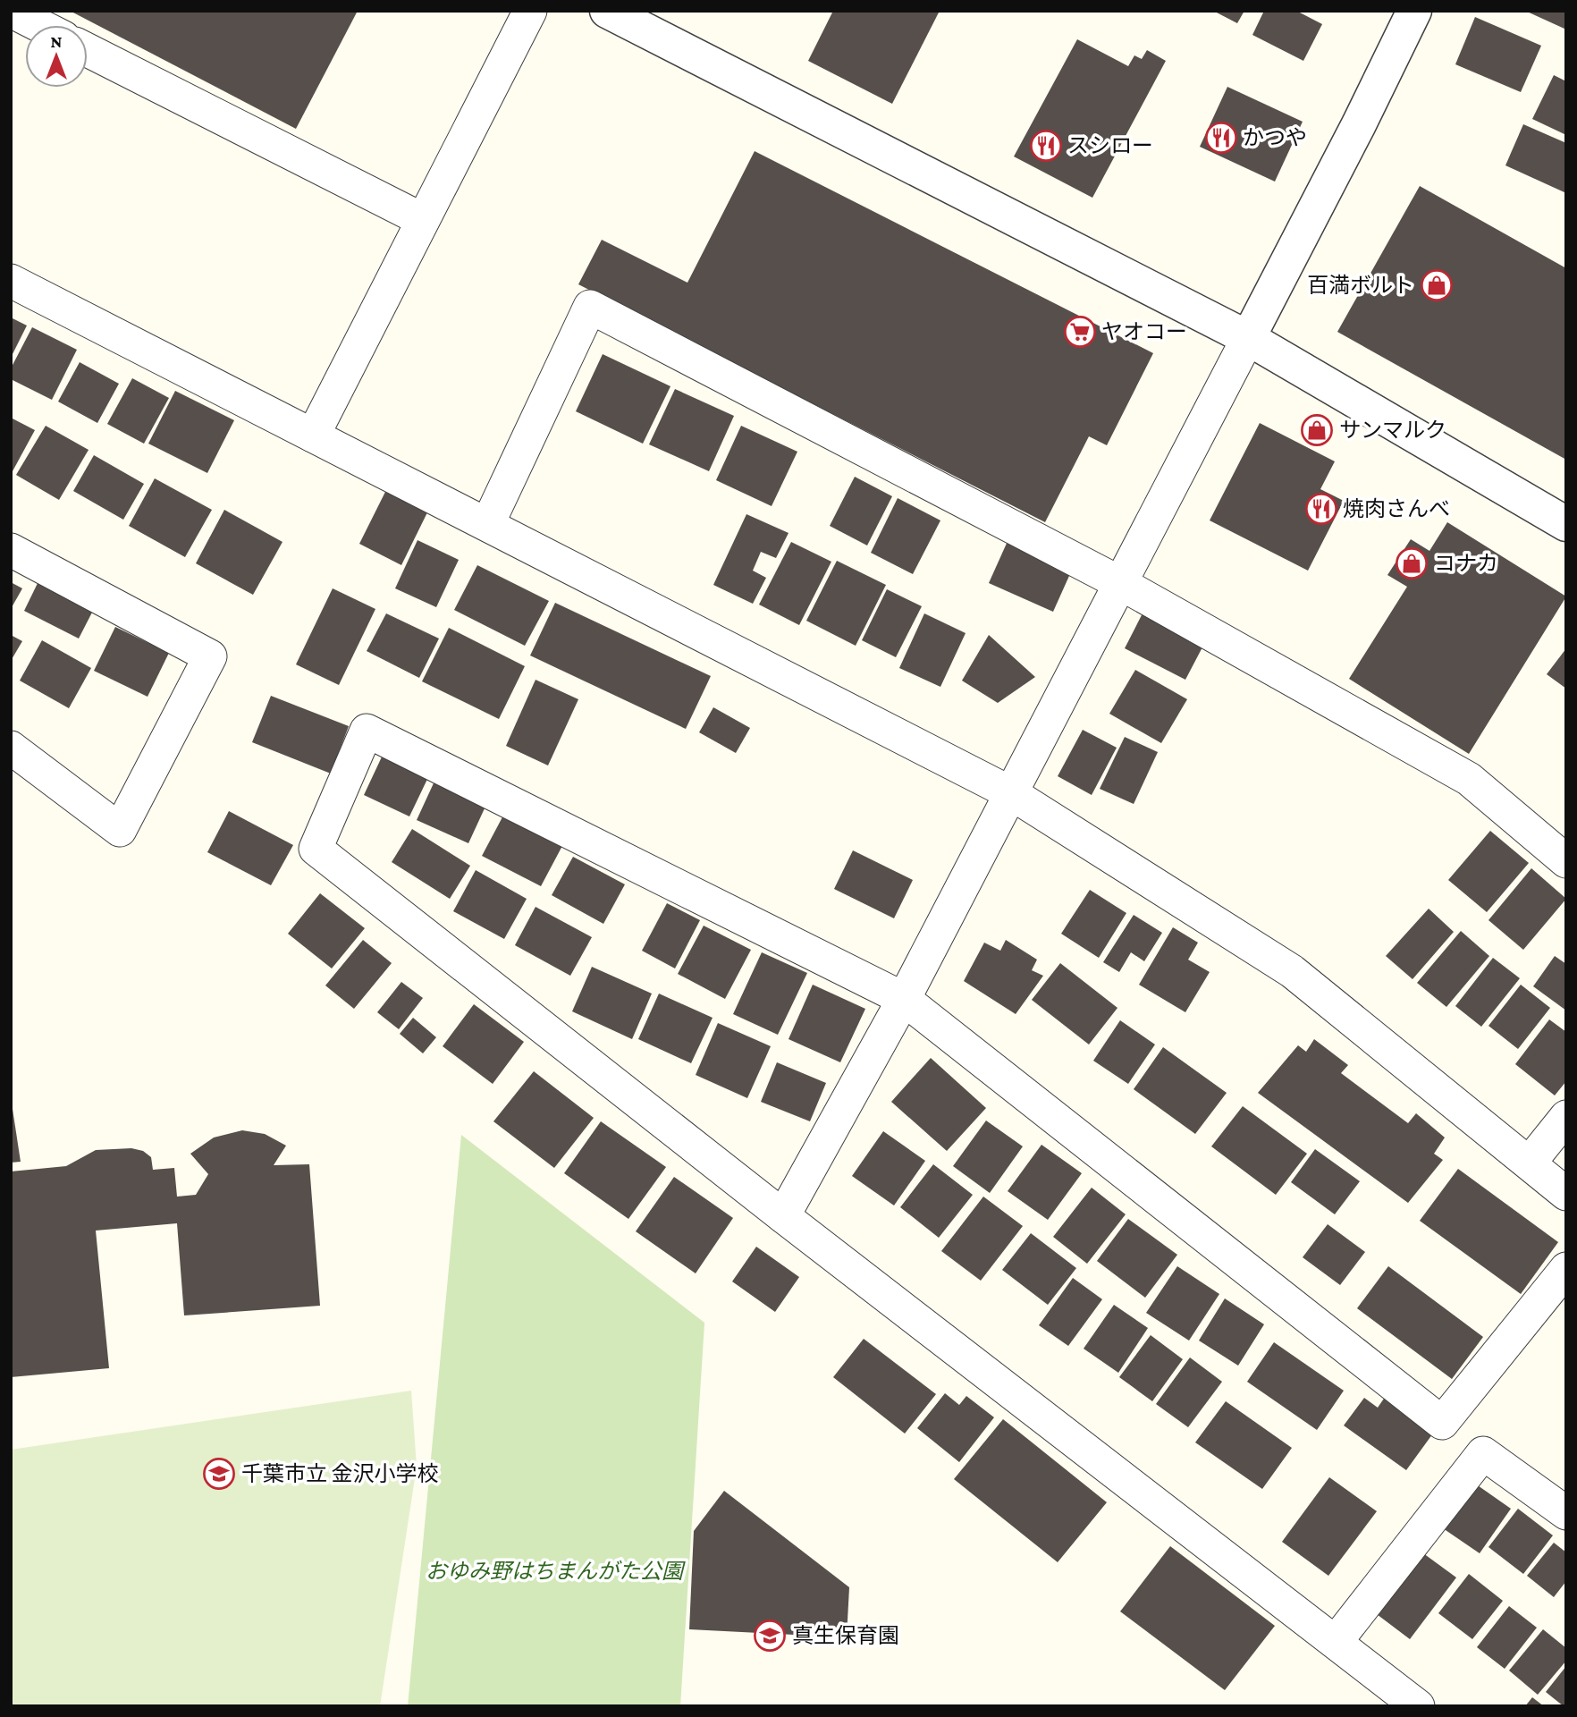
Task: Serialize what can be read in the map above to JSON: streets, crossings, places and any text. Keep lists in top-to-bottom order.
{
  "parks": ["おゆみ野はちまんがた公園"],
  "places": {
    "restaurant": ["かつや", "スシロー", "焼肉さんべ"],
    "shop": ["百満ボルト", "サンマルク", "コナカ"],
    "supermarket": ["ヤオコー"],
    "school or university": ["千葉市立 金沢小学校", "真生保育園"]
  },
  "north": "top"
}
